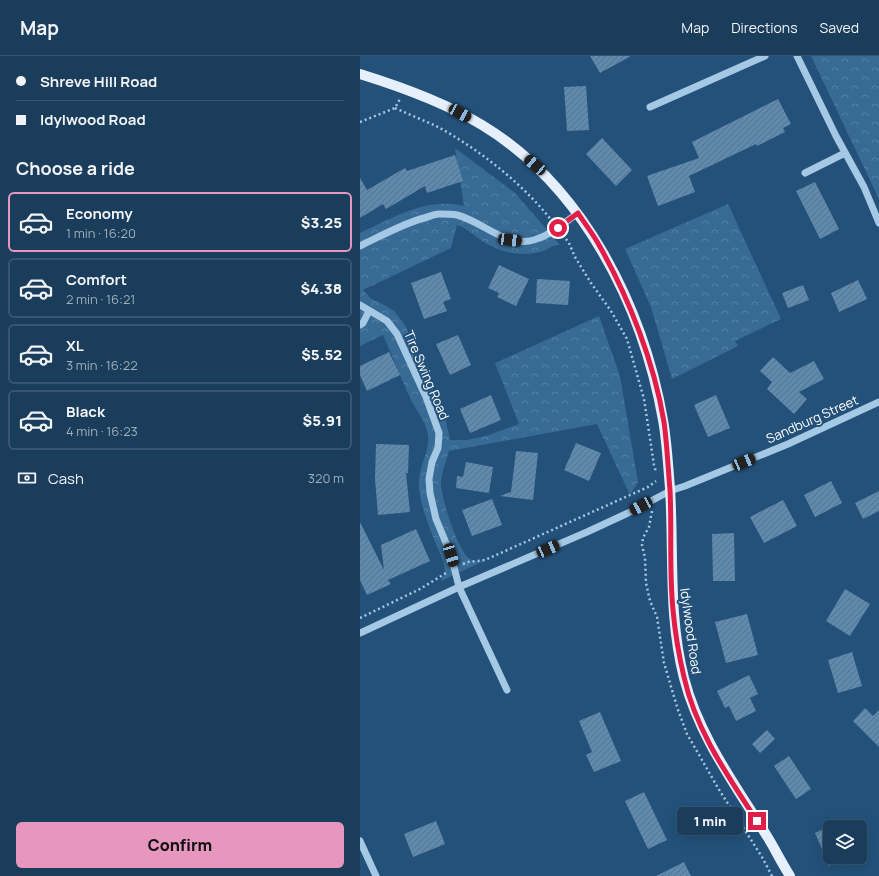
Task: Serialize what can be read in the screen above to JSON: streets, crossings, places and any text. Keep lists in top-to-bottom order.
{
  "streets": {
    "main road": ["Idylwood Road"],
    "street": ["Tire Swing Road", "Sandburg Street"]
  },
  "crossings": [
    ["Tire Swing Road", "Sandburg Street"],
    ["Sandburg Street", "Idylwood Road"]
  ],
  "page": {
    "header": "Map",
    "nav": ["Map", "Directions", "Saved"],
    "banner": ["Shreve Hill Road", "Idylwood Road"],
    "heading": "Choose a ride",
    "list": [
      {
        "name": "Economy",
        "note": "1 min · 16:20",
        "value": "$3.25"
      },
      {
        "name": "Comfort",
        "note": "2 min · 16:21",
        "value": "$4.38"
      },
      {
        "name": "XL",
        "note": "3 min · 16:22",
        "value": "$5.52"
      },
      {
        "name": "Black",
        "note": "4 min · 16:23",
        "value": "$5.91"
      }
    ],
    "pay": ["Cash", "320 m"],
    "bubble": "1 min",
    "buttons": "Confirm"
  }
}
